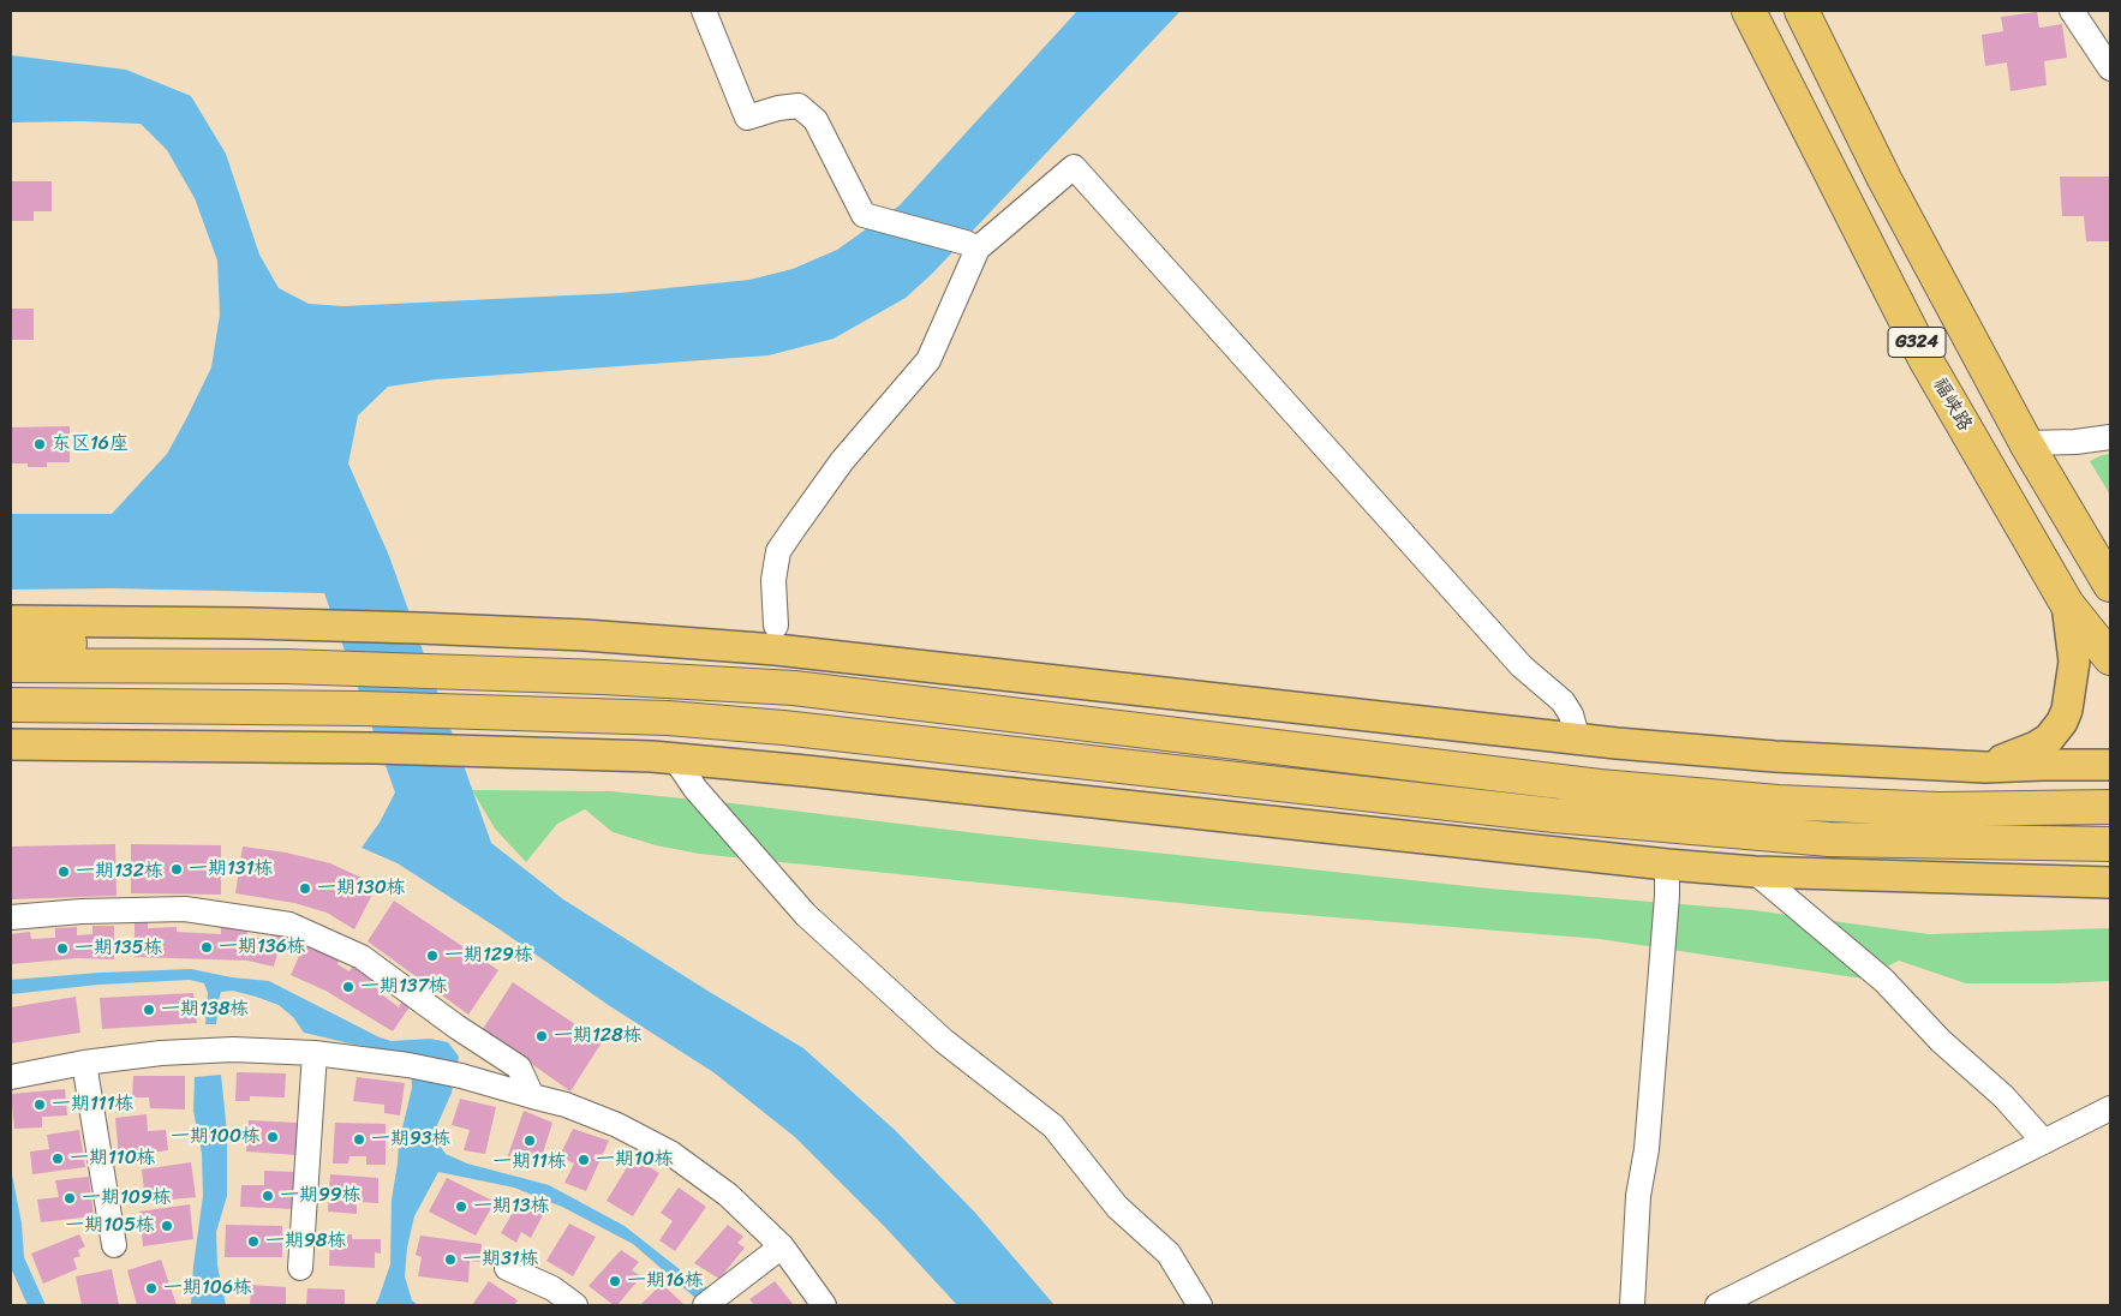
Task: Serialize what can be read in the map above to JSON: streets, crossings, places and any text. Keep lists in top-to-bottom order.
{
  "streets": {
    "highway": ["G324", "福峡路"]
  },
  "places": [
    "东区16座",
    "一期131栋",
    "一期132栋",
    "一期130栋",
    "一期136栋",
    "一期135栋",
    "一期129栋",
    "一期137栋",
    "一期138栋",
    "一期128栋",
    "一期111栋",
    "一期100栋",
    "一期93栋",
    "一期11栋",
    "一期110栋",
    "一期10栋",
    "一期99栋",
    "一期109栋",
    "一期13栋",
    "一期105栋",
    "一期98栋",
    "一期31栋",
    "一期16栋",
    "一期106栋"
  ]
}
